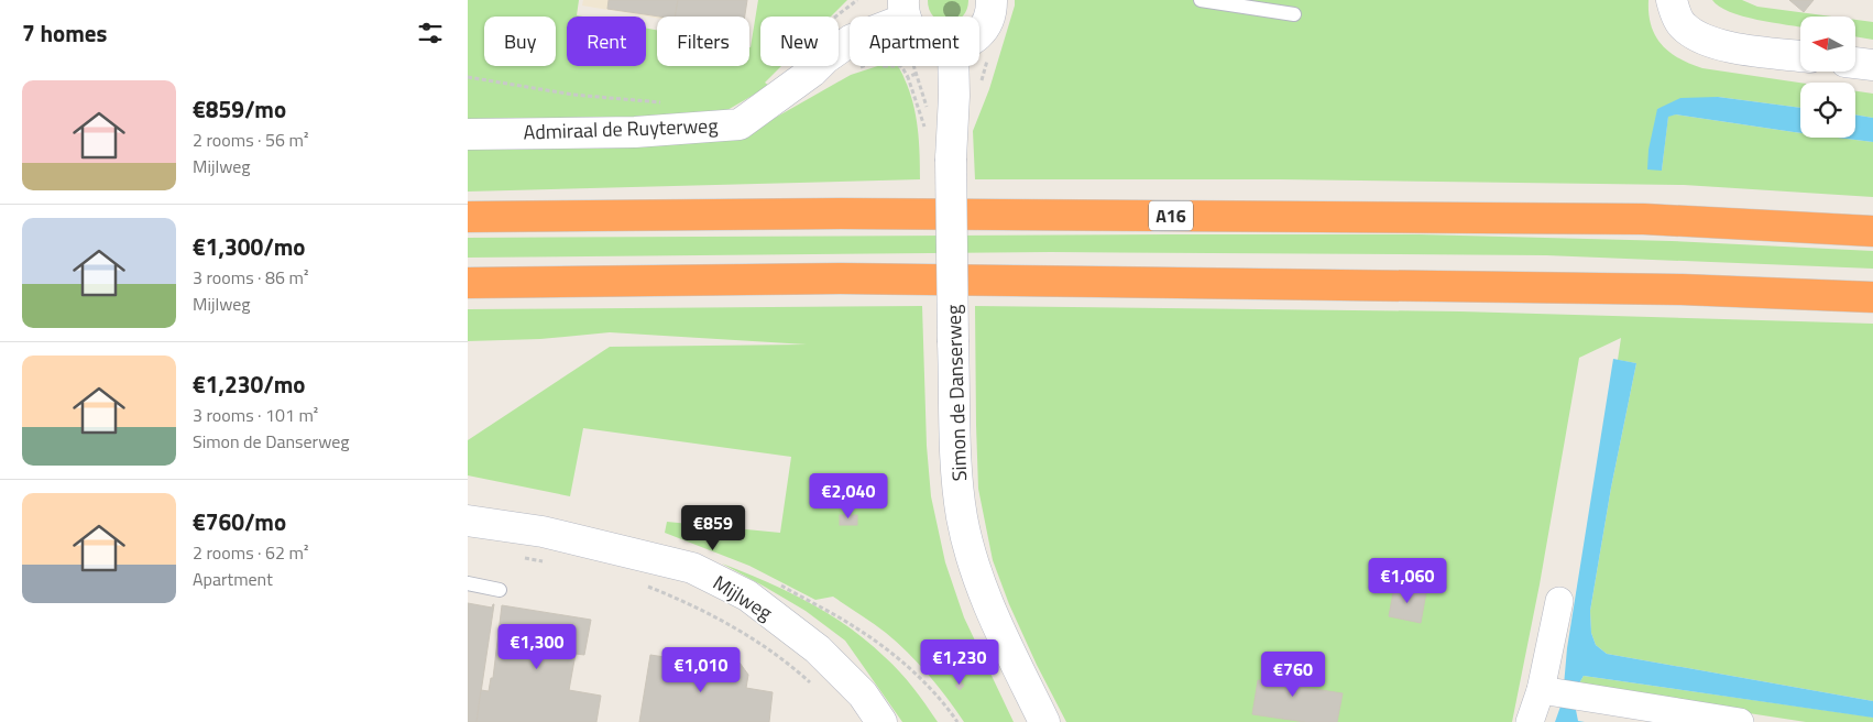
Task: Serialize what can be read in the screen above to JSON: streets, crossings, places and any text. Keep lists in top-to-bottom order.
{
  "streets": {
    "highway": ["A16"],
    "street": ["Admiraal de Ruyterweg", "Simon de Danserweg", "Mijlweg"]
  },
  "north": "left",
  "page": {
    "heading": "7 homes",
    "chip": [
      "Buy",
      "Rent",
      "Filters",
      "New",
      "Apartment"
    ],
    "list": [
      {
        "name": "€859/mo",
        "note": "2 rooms · 56 m² · Mijlweg"
      },
      {
        "name": "€1,300/mo",
        "note": "3 rooms · 86 m² · Mijlweg"
      },
      {
        "name": "€1,230/mo",
        "note": "3 rooms · 101 m² · Simon de Danserweg"
      },
      {
        "name": "€760/mo",
        "note": "2 rooms · 62 m² · Apartment"
      }
    ],
    "price": [
      "€2,040",
      "€859",
      "€1,060",
      "€1,300",
      "€1,230",
      "€1,010",
      "€760"
    ]
  }
}
